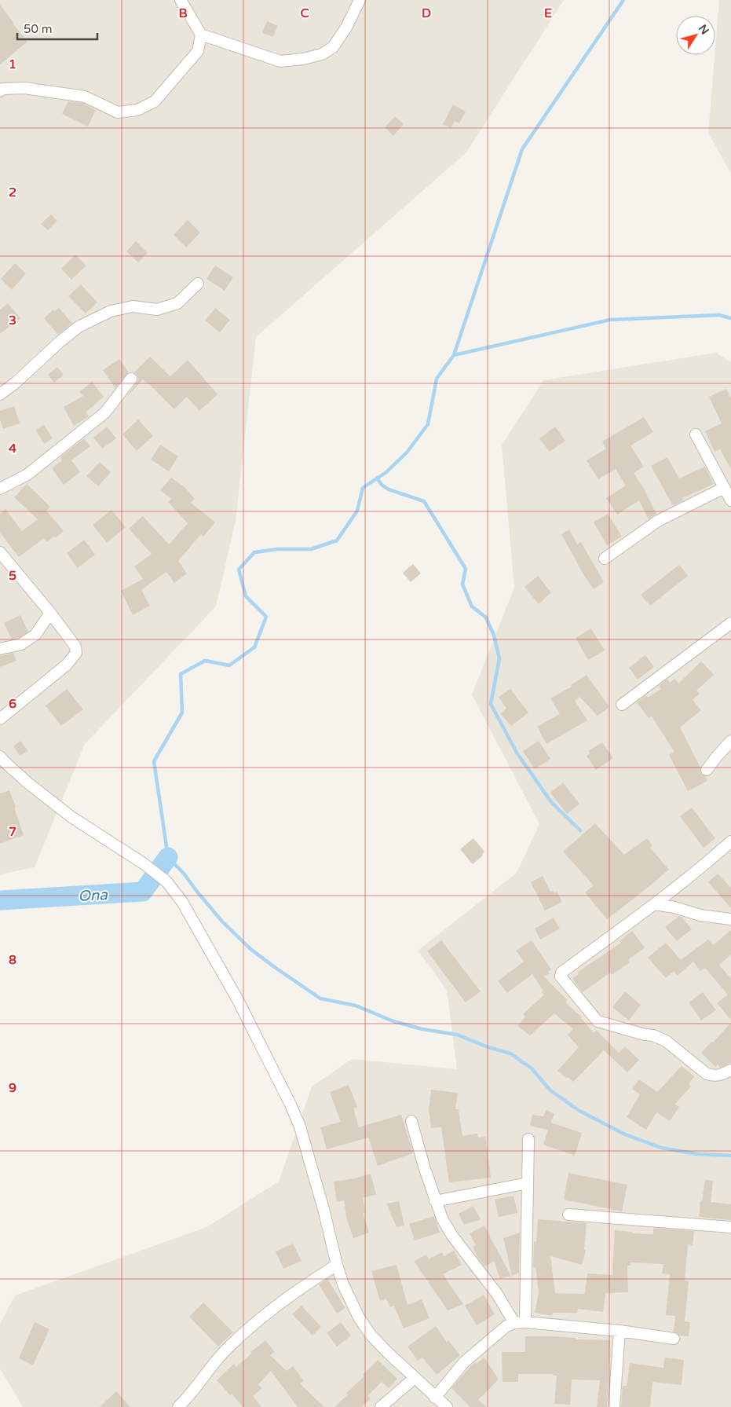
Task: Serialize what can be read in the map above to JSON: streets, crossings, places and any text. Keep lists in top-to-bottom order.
{
  "water": ["Ona"],
  "scale_bar": "50 m",
  "north": "top right",
  "grid": {
    "columns": [
      "B",
      "C",
      "D",
      "E"
    ],
    "rows": [
      "1",
      "2",
      "3",
      "4",
      "5",
      "6",
      "7",
      "8",
      "9"
    ]
  }
}
